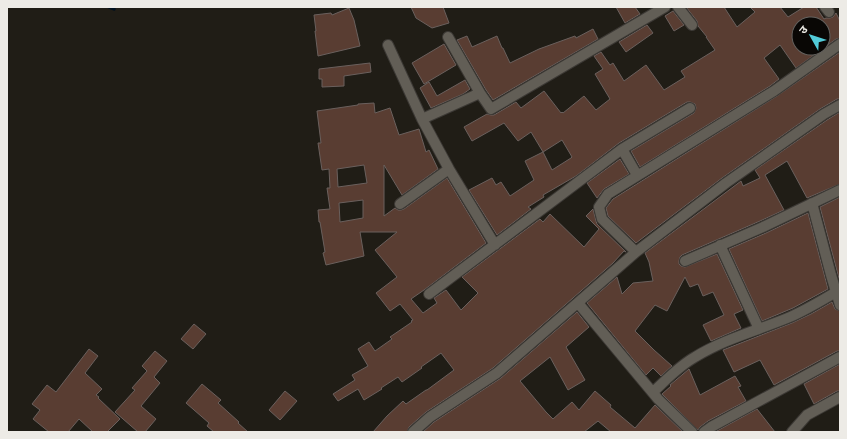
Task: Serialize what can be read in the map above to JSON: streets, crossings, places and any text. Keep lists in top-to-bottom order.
{
  "north": "top left"
}
